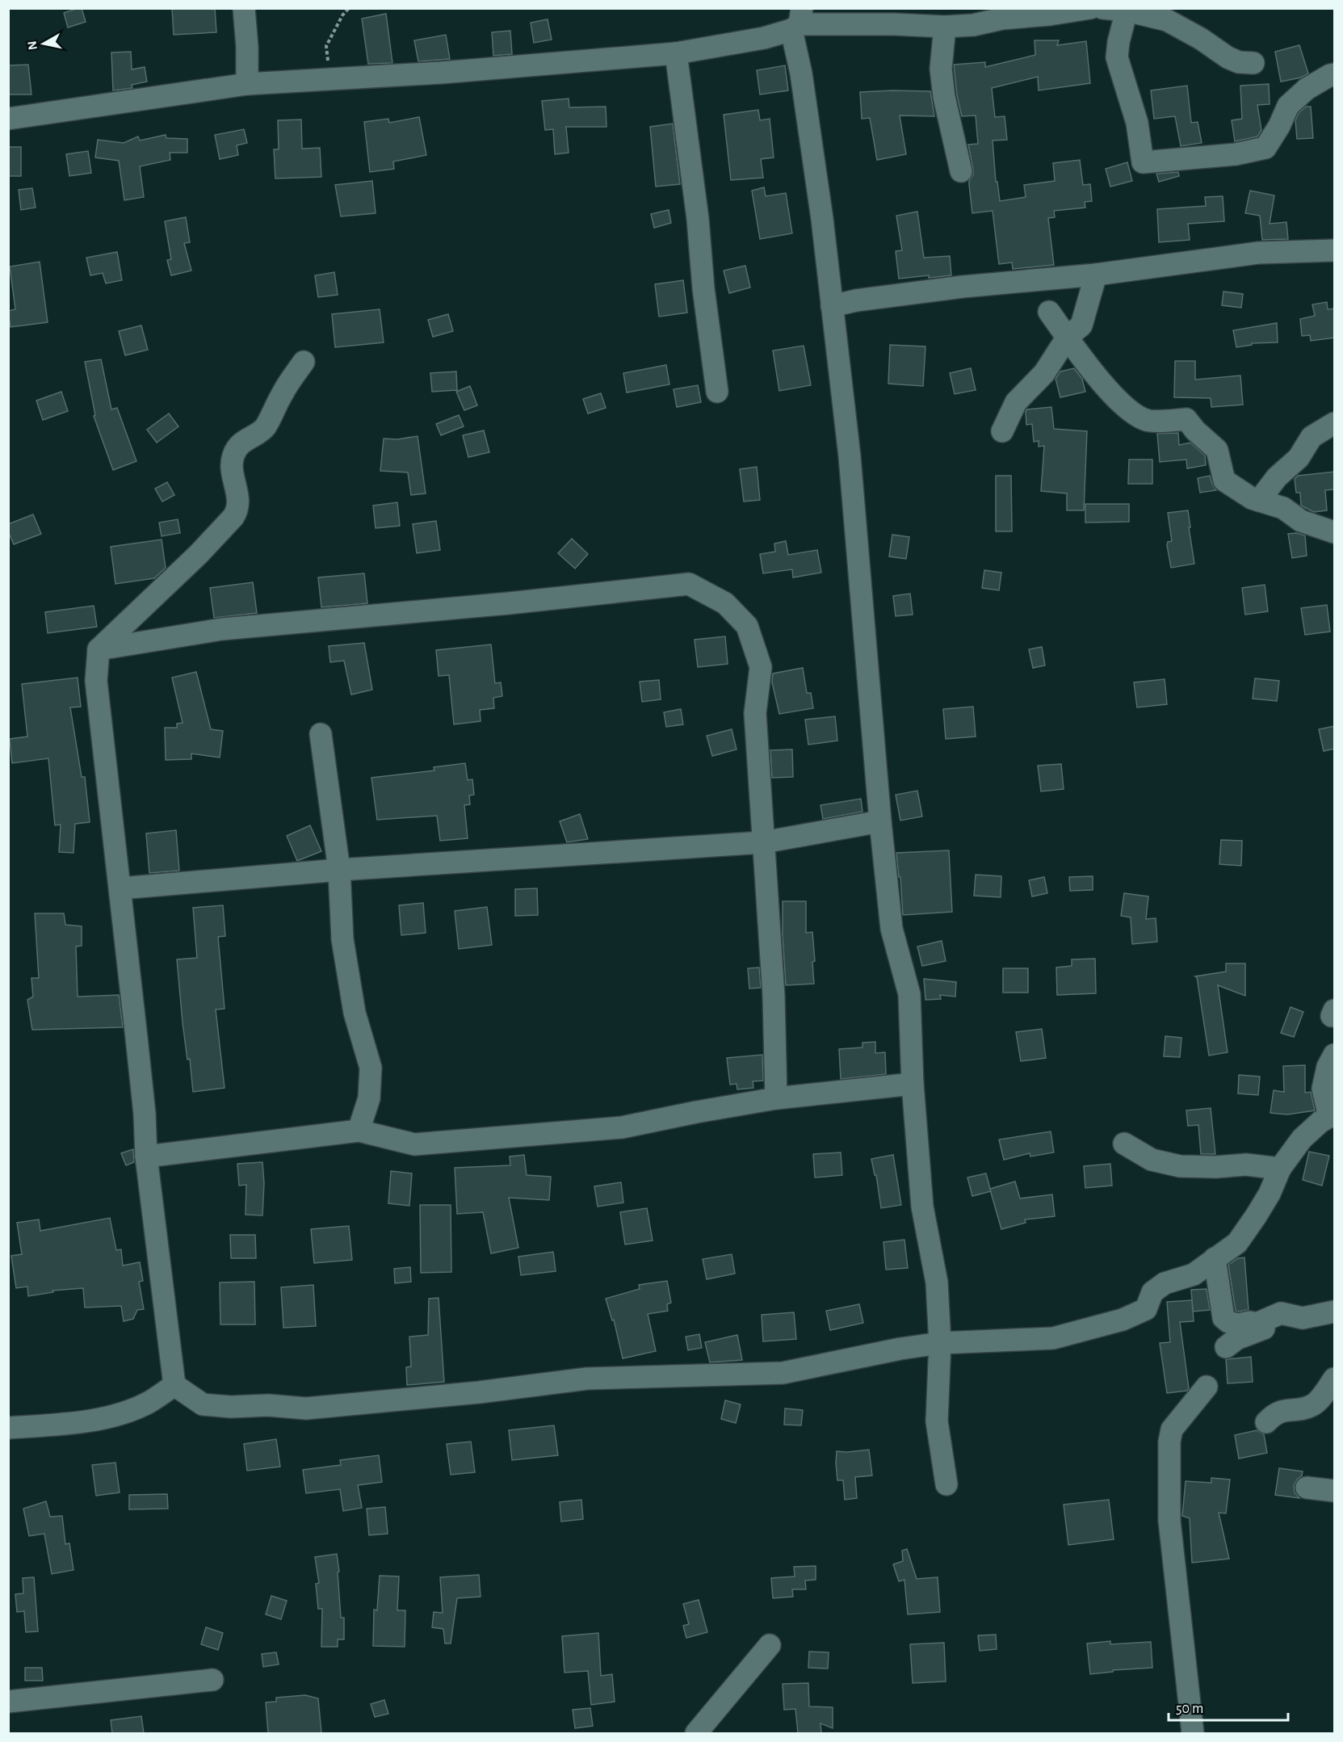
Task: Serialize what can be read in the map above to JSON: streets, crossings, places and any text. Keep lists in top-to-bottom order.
{
  "scale_bar": "50 m",
  "north": "left"
}
